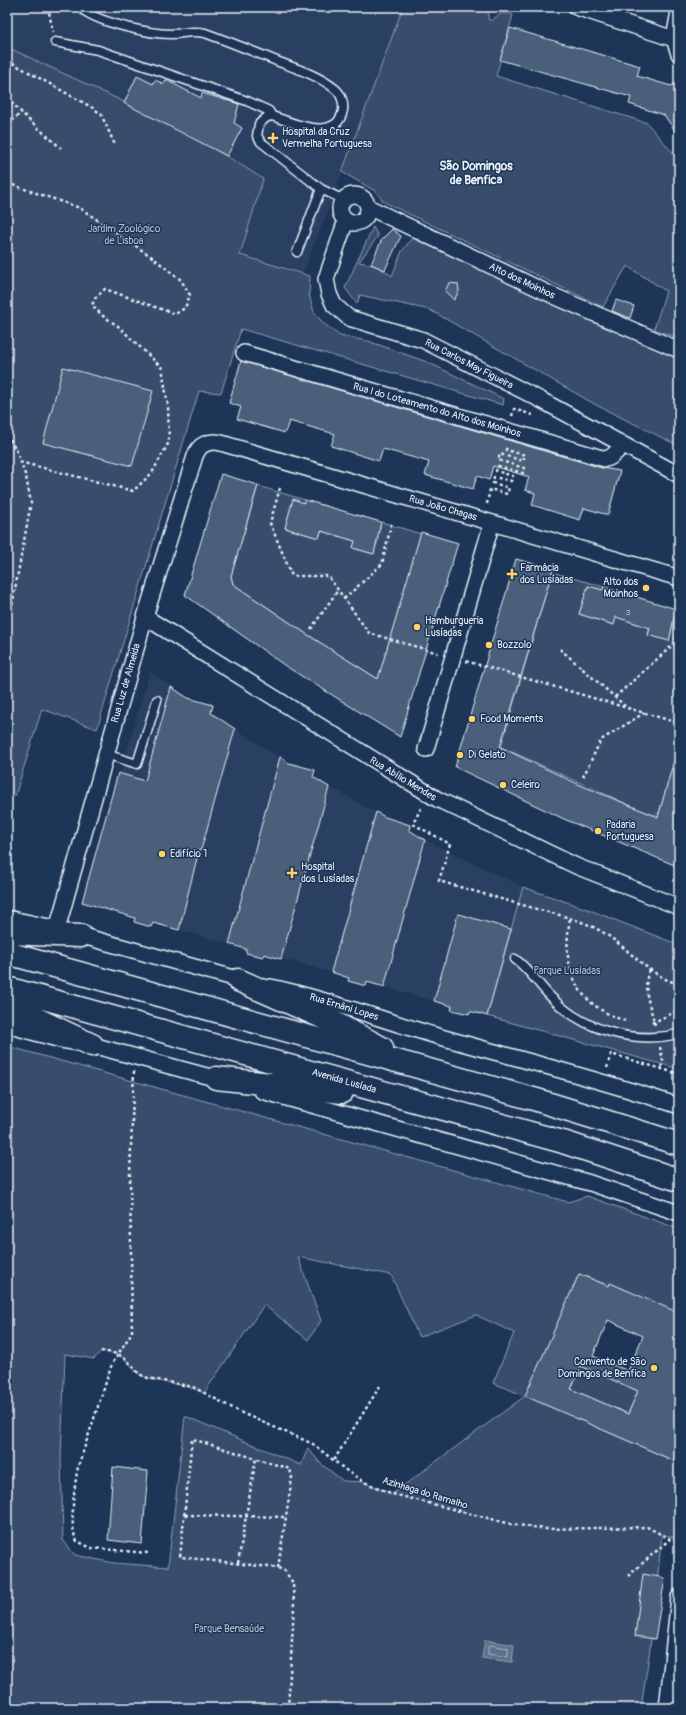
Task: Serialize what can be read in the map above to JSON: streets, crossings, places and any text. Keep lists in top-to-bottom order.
{
  "streets": {
    "main road": ["Avenida Lusíada"],
    "street": [
      "Alto dos Moinhos",
      "Rua Carlos May Figueira",
      "Rua I do Loteamento do Alto dos Moinhos",
      "Rua João Chagas",
      "Rua Luz de Almeida",
      "Rua Abílio Mendes",
      "Rua Ernâni Lopes"
    ],
    "path": ["Azinhaga do Ramalho"]
  },
  "crossings": [
    ["Alto dos Moinhos", "Rua Carlos May Figueira"],
    ["Rua Carlos May Figueira", "Rua I do Loteamento do Alto dos Moinhos"],
    ["Rua João Chagas", "Rua Luz de Almeida"],
    ["Rua Luz de Almeida", "Rua Abílio Mendes"],
    ["Rua Luz de Almeida", "Rua Ernâni Lopes"]
  ],
  "districts": ["São Domingos de Benfica"],
  "parks": ["Jardim Zoológico de Lisboa", "Parque Lusíadas", "Parque Bensaúde"],
  "places": {
    "health": ["Hospital da Cruz Vermelha Portuguesa", "Farmácia dos Lusíadas", "Hospital dos Lusíadas"],
    "other": [
      "Alto dos Moinhos",
      "Hamburgueria Lusíadas",
      "Bozzolo",
      "Food Moments",
      "Di Gelato",
      "Celeiro",
      "Padaria Portuguesa",
      "Edifício 1",
      "Convento de São Domingos de Benfica"
    ]
  },
  "house_numbers": ["3"]
}
